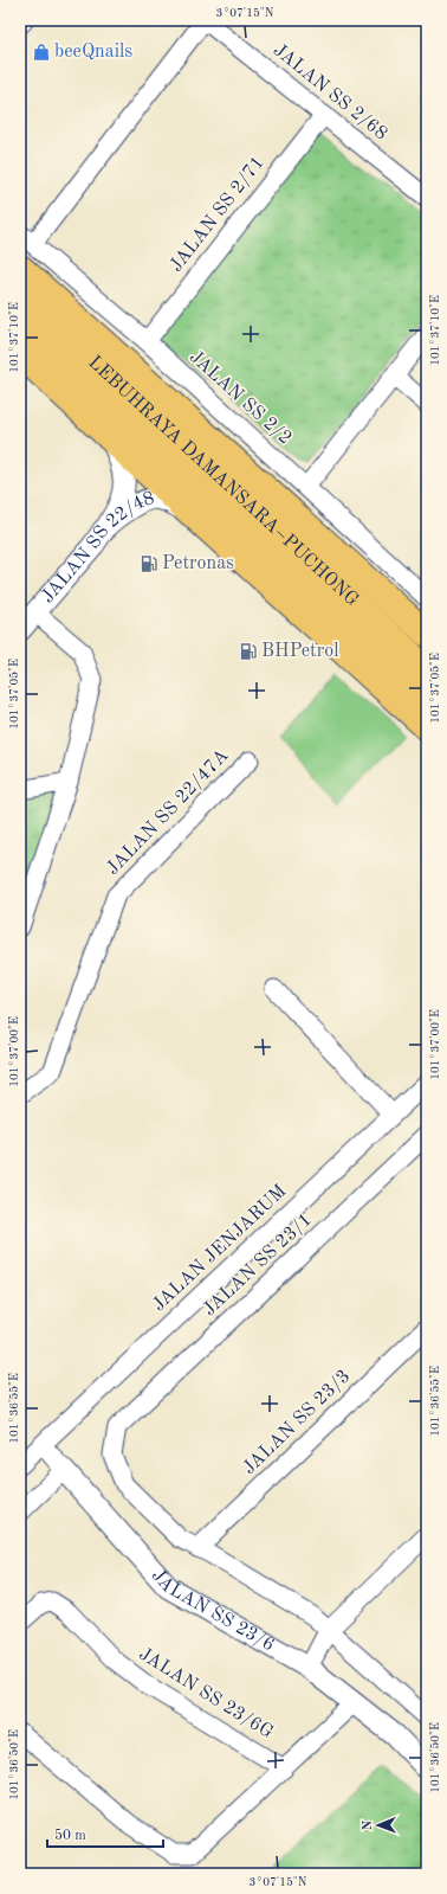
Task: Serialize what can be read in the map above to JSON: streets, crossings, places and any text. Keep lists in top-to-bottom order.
{
  "streets": {
    "highway": ["LEBUHRAYA DAMANSARA–PUCHONG"],
    "street": [
      "JALAN SS 2/68",
      "JALAN SS 2/71",
      "JALAN SS 2/2",
      "JALAN SS 22/48",
      "JALAN SS 22/47A",
      "JALAN JENJARUM",
      "JALAN SS 23/1",
      "JALAN SS 23/3",
      "JALAN SS 23/6",
      "JALAN SS 23/6G"
    ]
  },
  "crossings": [
    ["JALAN SS 2/68", "JALAN SS 2/71"],
    ["JALAN SS 2/71", "JALAN SS 2/2"],
    ["JALAN SS 23/1", "JALAN SS 23/3"]
  ],
  "places": {
    "shop": ["beeQnails"],
    "fuel station": ["Petronas", "BHPetrol"]
  },
  "scale_bar": "50 m",
  "north": "left",
  "coordinates": [
    "3°07'15\"N",
    "101°37'10\"E",
    "101°37'05\"E",
    "101°37'00\"E",
    "101°36'55\"E",
    "101°36'50\"E"
  ]
}
